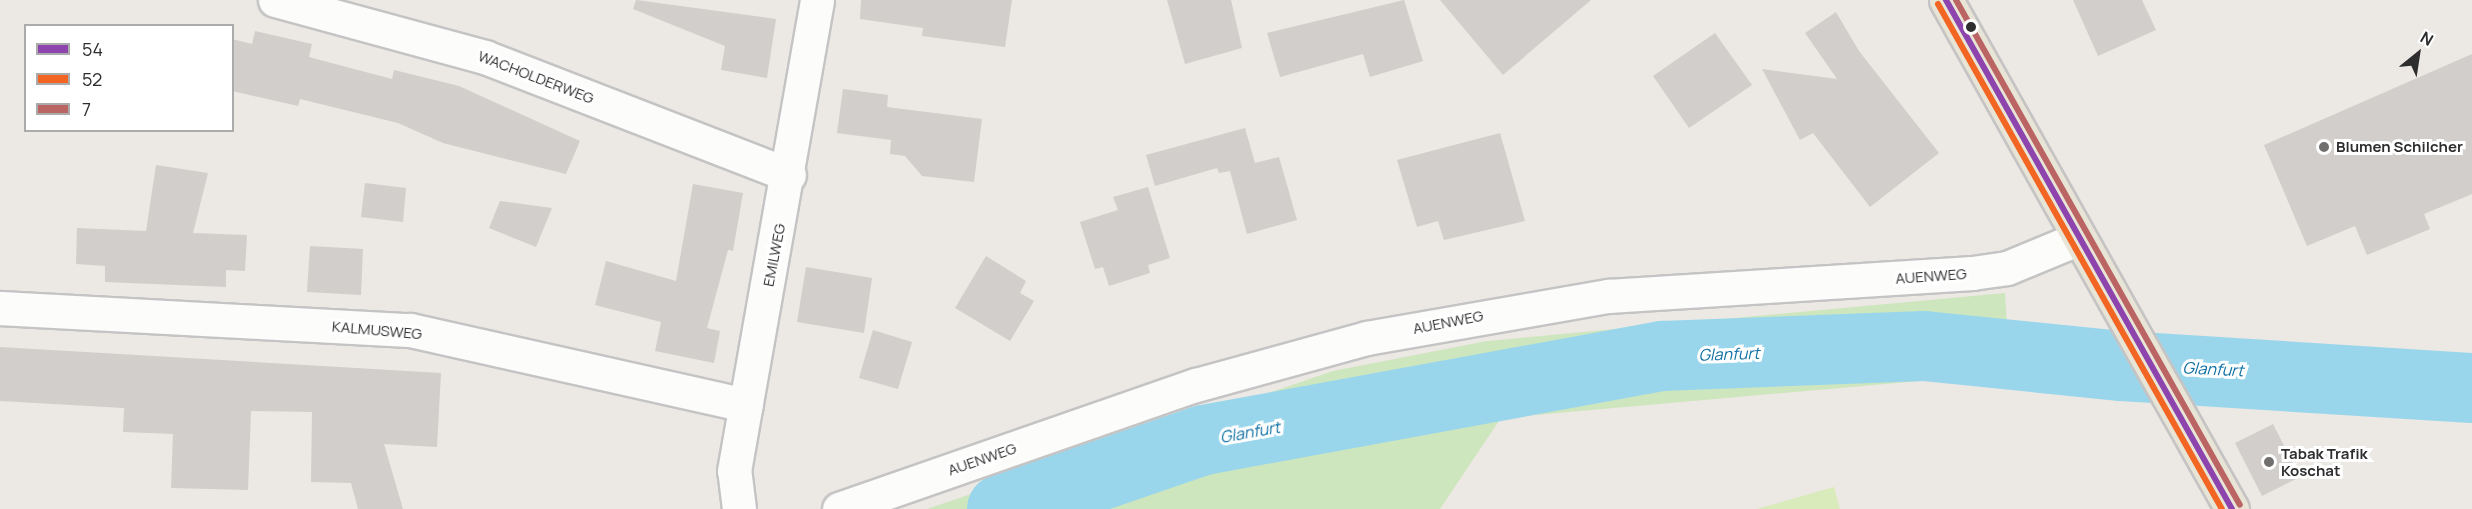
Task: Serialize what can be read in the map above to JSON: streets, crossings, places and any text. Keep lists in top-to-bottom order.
{
  "streets": {
    "street": [
      "WACHOLDERWEG",
      "EMILWEG",
      "AUENWEG",
      "KALMUSWEG"
    ]
  },
  "crossings": [
    ["WACHOLDERWEG", "EMILWEG"],
    ["EMILWEG", "KALMUSWEG"]
  ],
  "water": ["Glanfurt"],
  "places": ["Blumen Schilcher", "Tabak Trafik Koschat"],
  "lines": ["transit line 54", "transit line 7", "transit line 52"],
  "legend": ["54", "52", "7"],
  "north": "top right"
}
